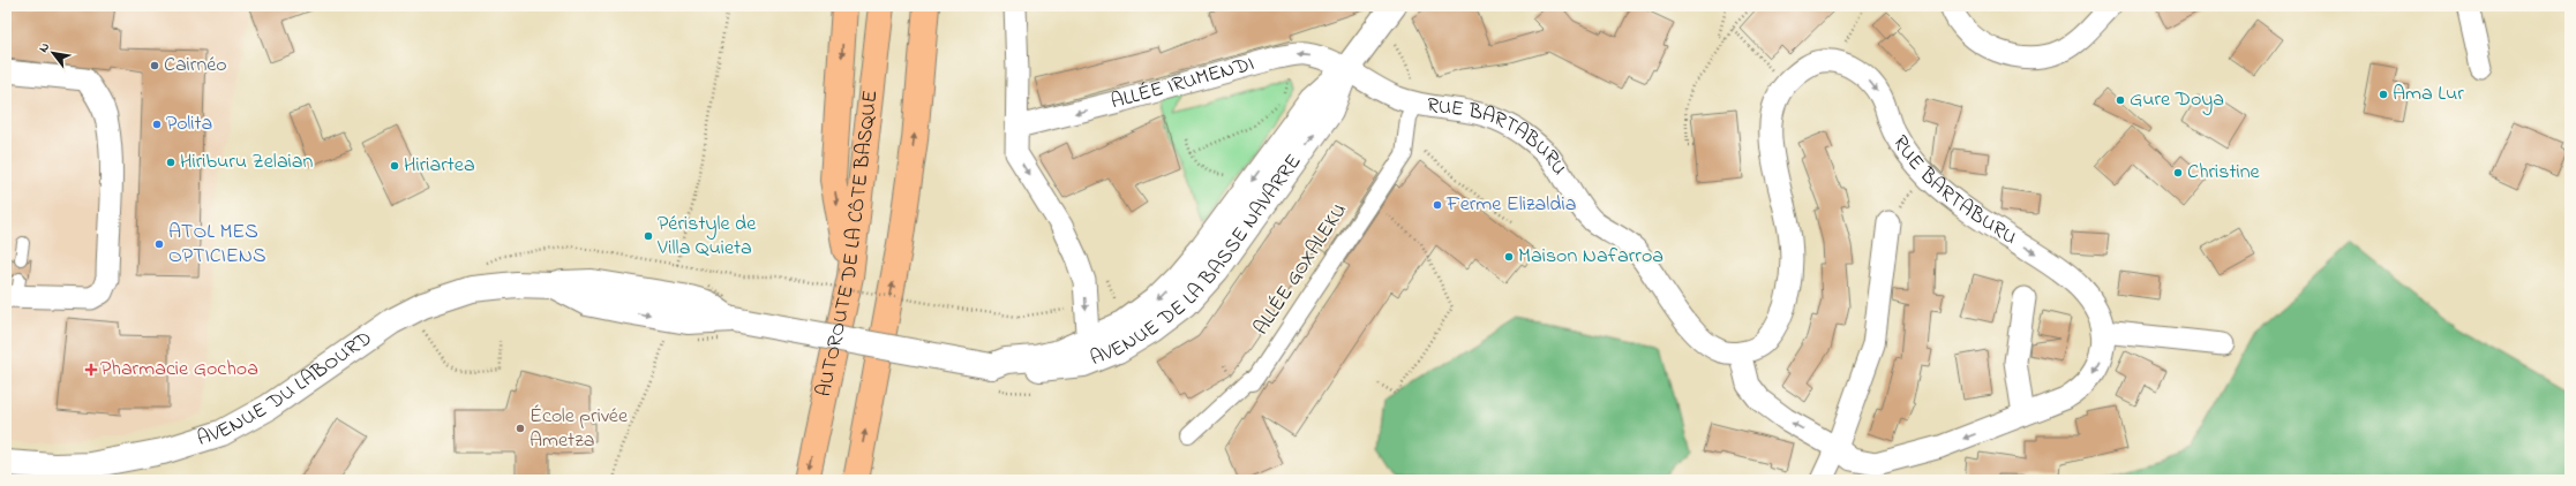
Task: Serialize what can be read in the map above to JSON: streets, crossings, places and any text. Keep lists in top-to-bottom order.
{
  "streets": {
    "highway": ["AUTOROUTE DE LA CÔTE BASQUE"],
    "street": [
      "ALLÉE IRUMENDI",
      "RUE BARTABURU",
      "AVENUE DE LA BASSE NAVARRE",
      "ALLÉE GOXALEKU",
      "AVENUE DU LABOURD"
    ]
  },
  "crossings": [
    ["ALLÉE IRUMENDI", "RUE BARTABURU"],
    ["ALLÉE IRUMENDI", "AVENUE DE LA BASSE NAVARRE"],
    ["RUE BARTABURU", "AVENUE DE LA BASSE NAVARRE"],
    ["RUE BARTABURU", "ALLÉE GOXALEKU"],
    ["AVENUE DE LA BASSE NAVARRE", "AVENUE DU LABOURD"]
  ],
  "one_way": ["ALLÉE IRUMENDI"],
  "places": {
    "other": [
      "Cairnéo",
      "Ama Lur",
      "Gure Doya",
      "Polita",
      "Hiriburu Zelaian",
      "Hiriartea",
      "Christine",
      "Ferme Elizaldia",
      "Péristyle de Villa Quieta",
      "ATOL MES OPTICIENS",
      "Maison Nafarroa",
      "École privée Ametza"
    ],
    "health": ["Pharmacie Gochoa"]
  },
  "north": "top left"
}
